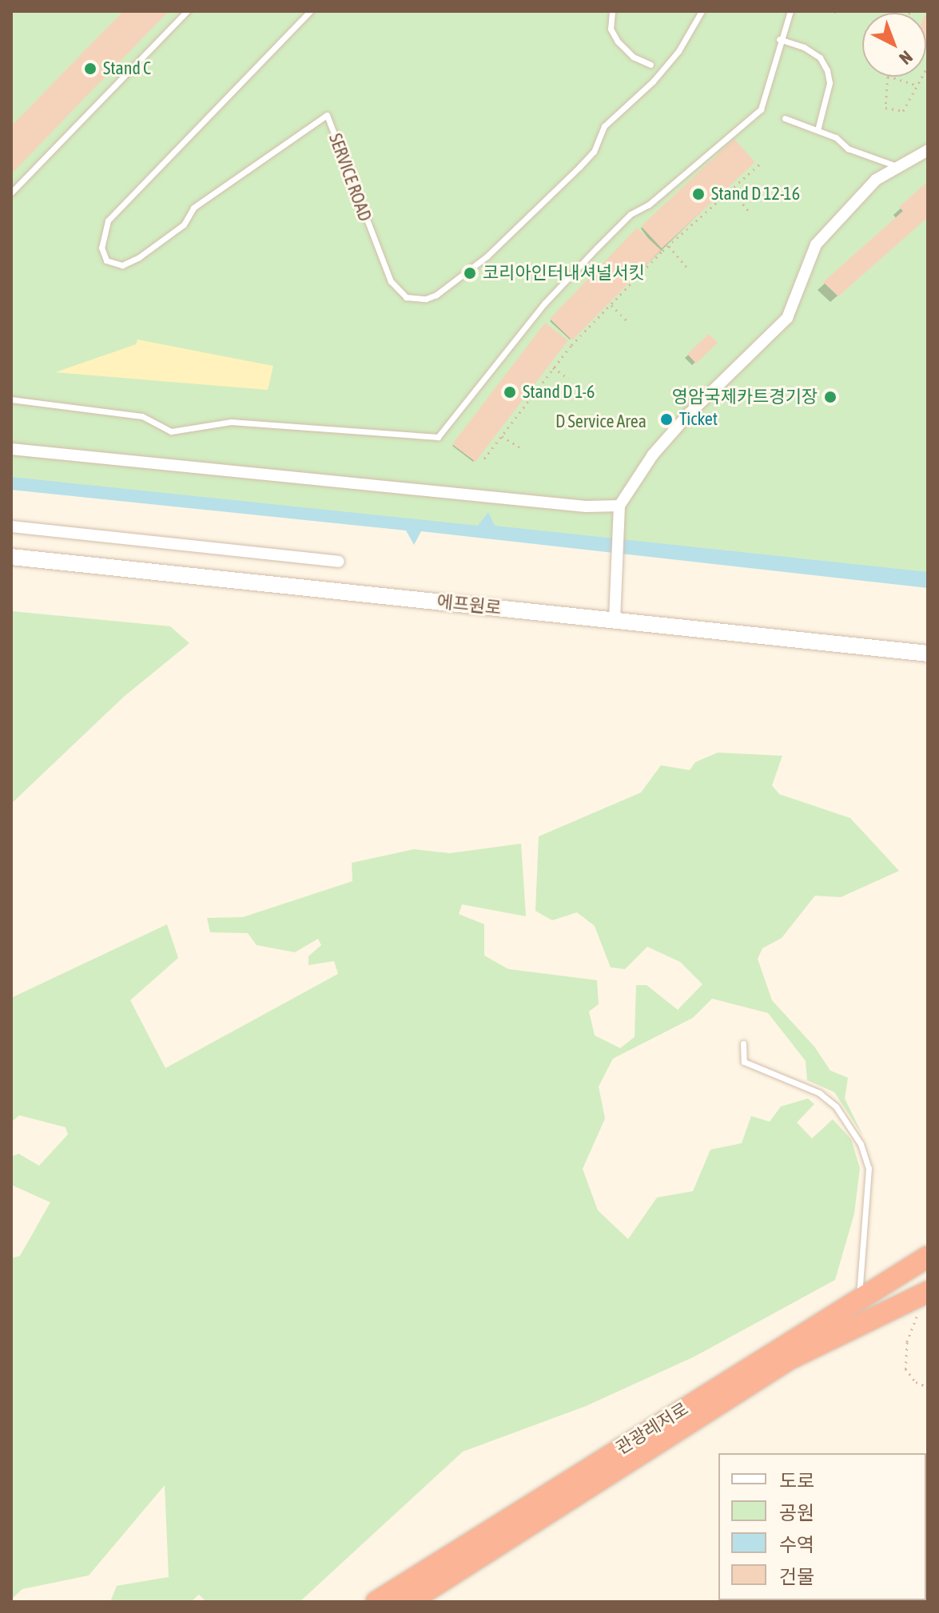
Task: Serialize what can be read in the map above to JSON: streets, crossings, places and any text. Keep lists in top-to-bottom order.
{
  "streets": {
    "highway": ["관광레저로"],
    "street": ["에프원로"],
    "lane": ["SERVICE ROAD"]
  },
  "parks": ["D Service Area"],
  "places": [
    "Stand C",
    "Stand D 12-16",
    "코리아인터내셔널서킷",
    "Stand D 1-6",
    "영암국제카트경기장",
    "Ticket"
  ],
  "legend": [
    "도로",
    "공원",
    "수역",
    "건물"
  ],
  "north": "bottom right"
}
